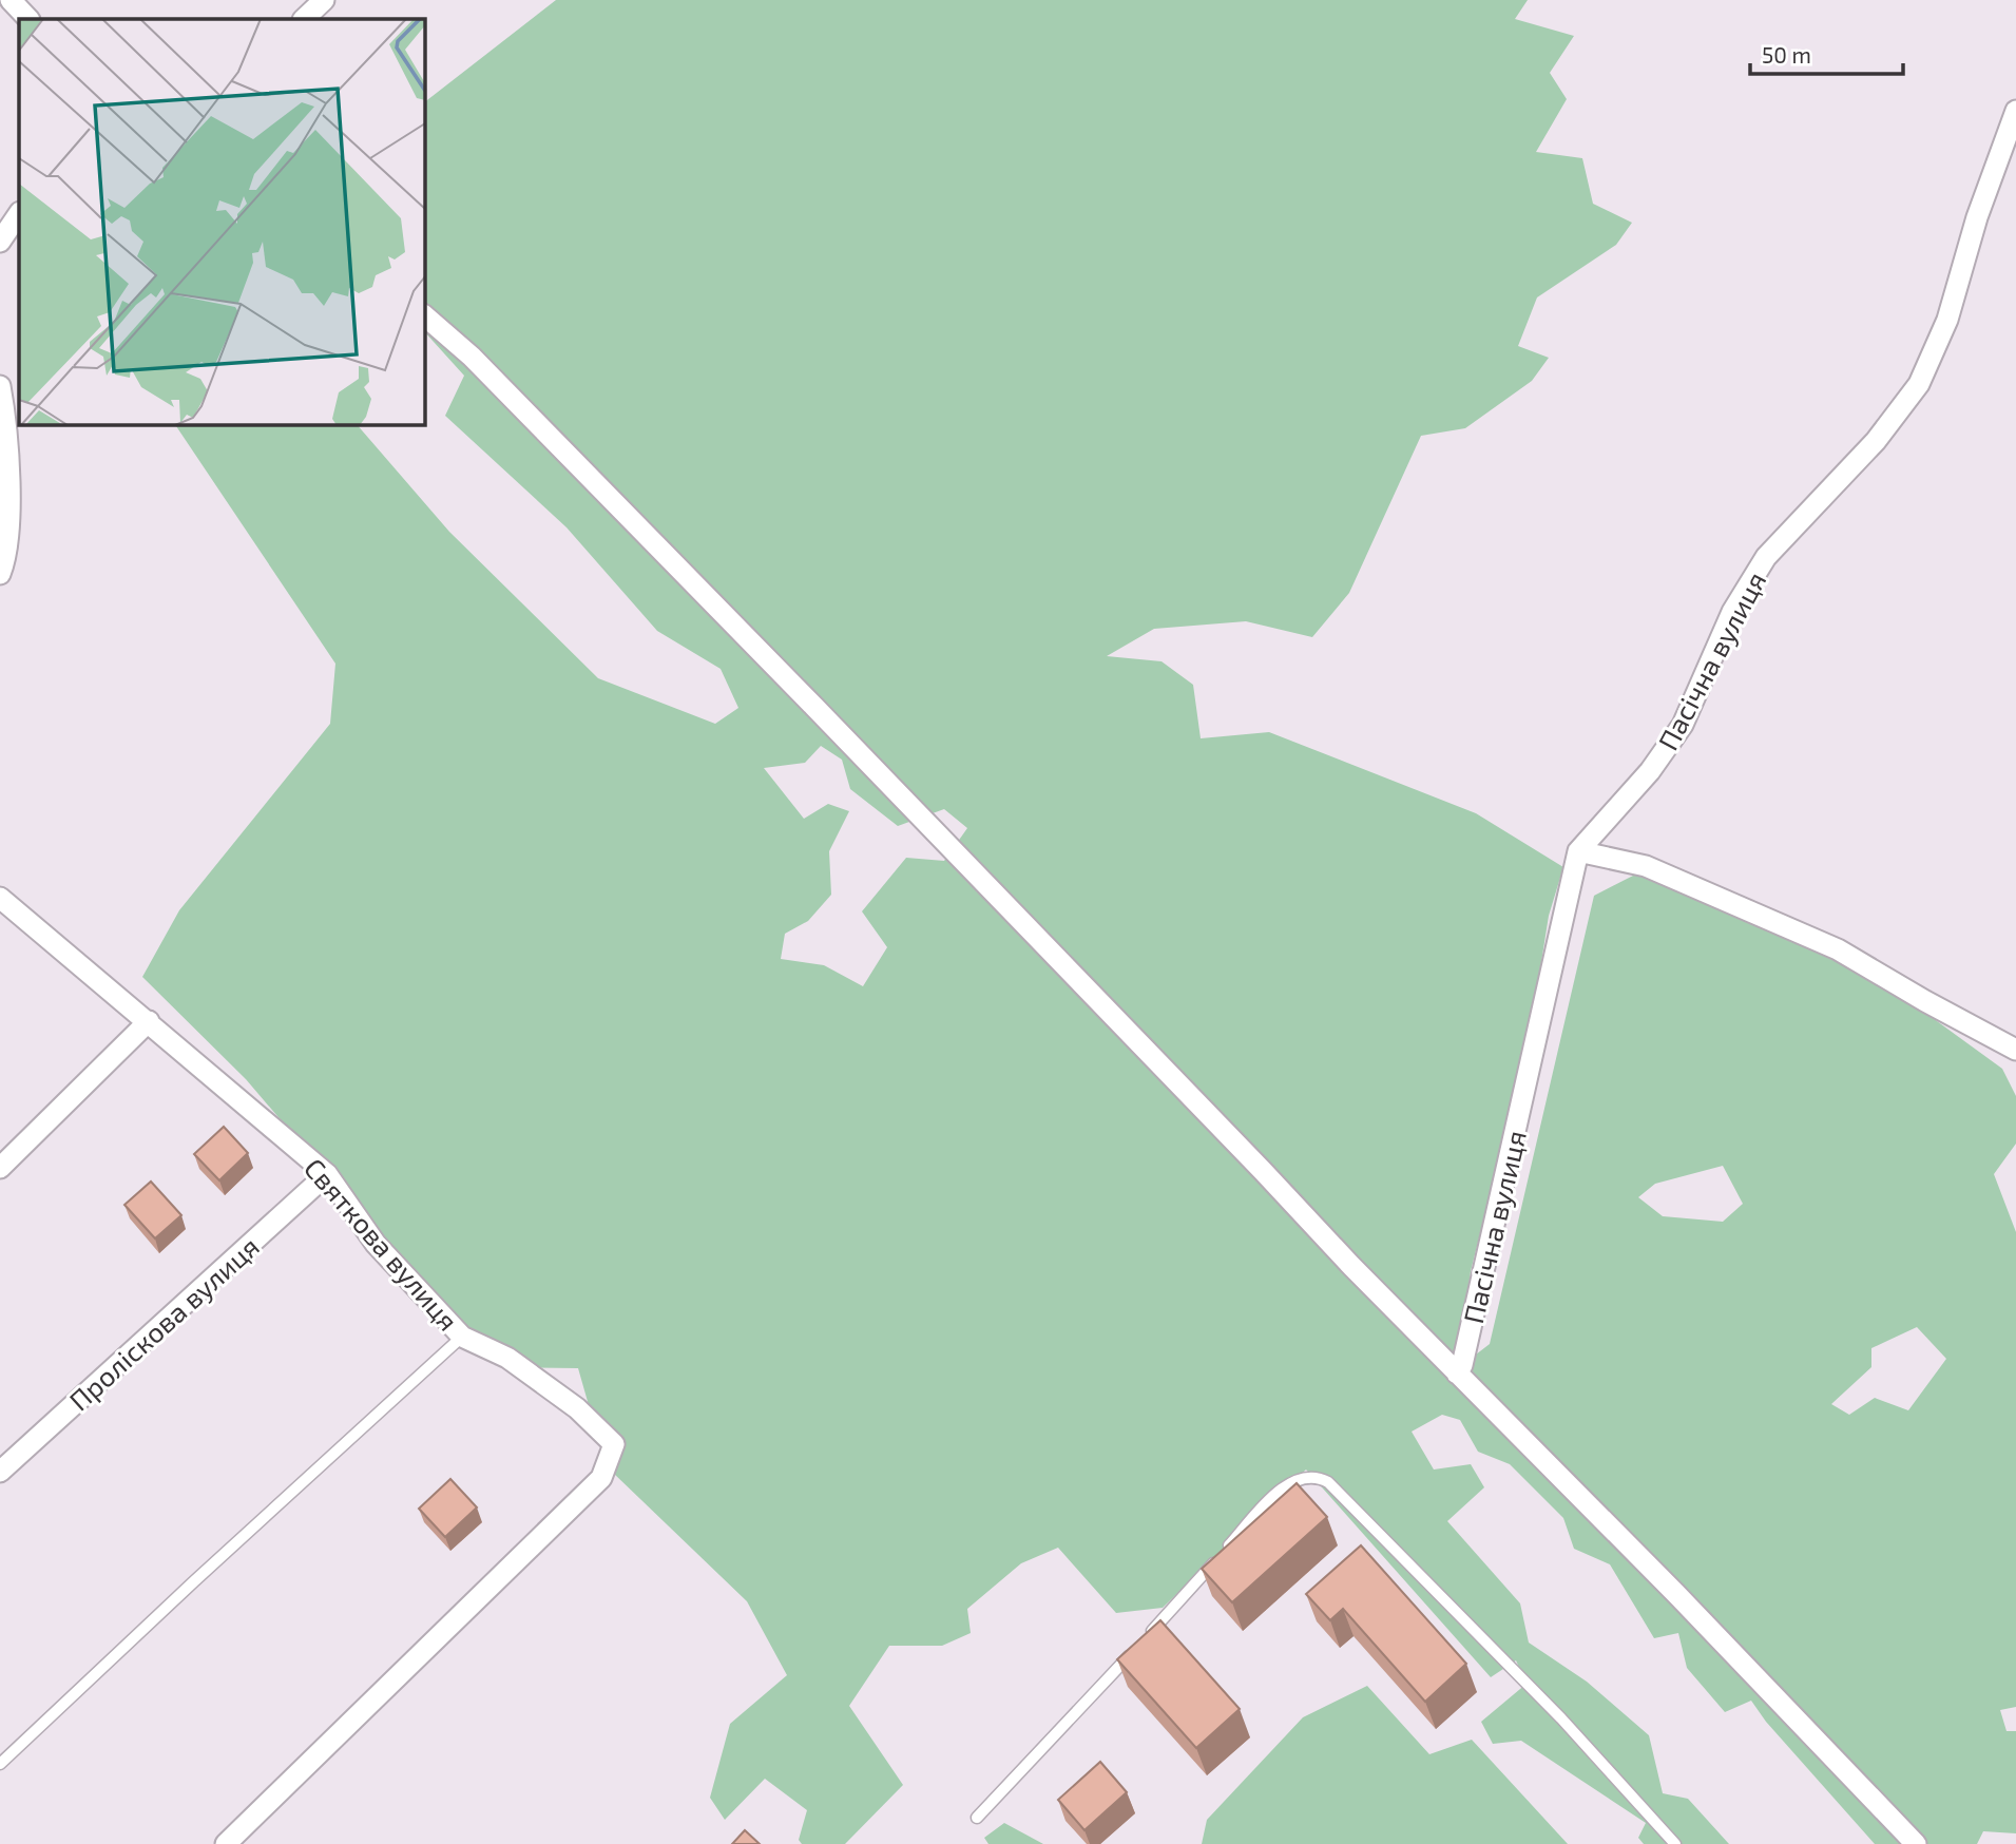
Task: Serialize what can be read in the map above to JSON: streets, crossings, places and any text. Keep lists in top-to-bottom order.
{
  "streets": {
    "street": ["Пасічна вулиця", "Святкова вулиця", "Проліскова вулиця"]
  },
  "crossings": [
    ["Святкова вулиця", "Проліскова вулиця"]
  ],
  "scale_bar": "50 m"
}
